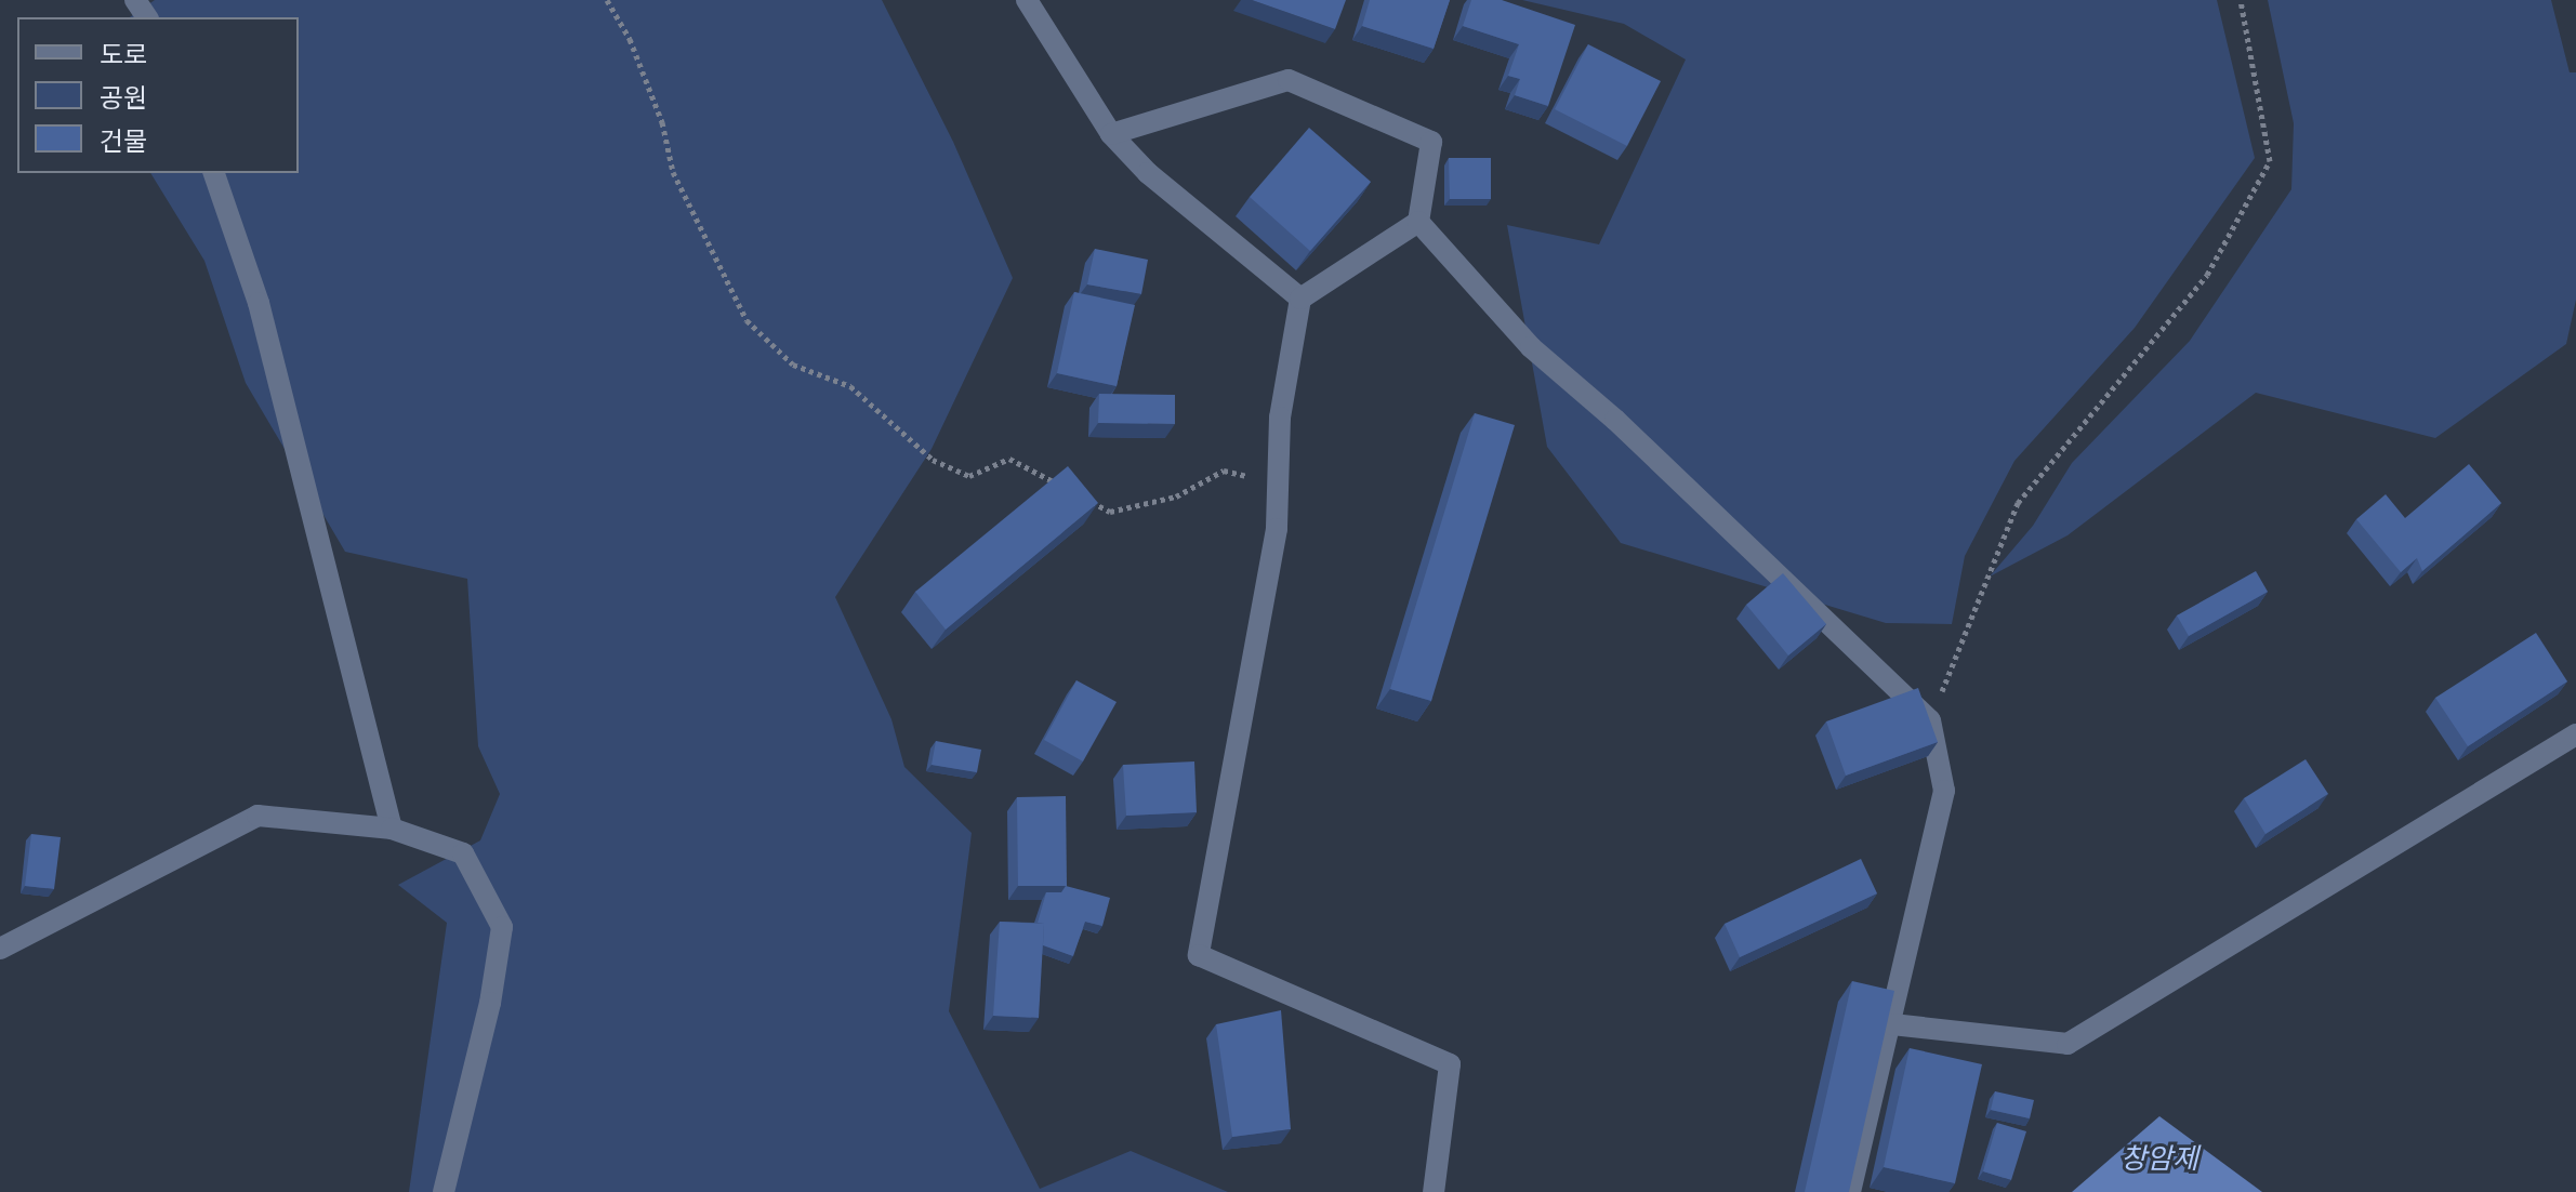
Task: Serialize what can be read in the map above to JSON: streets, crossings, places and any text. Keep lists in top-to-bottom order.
{
  "water": ["창암제"],
  "legend": ["도로", "공원", "건물"]
}
